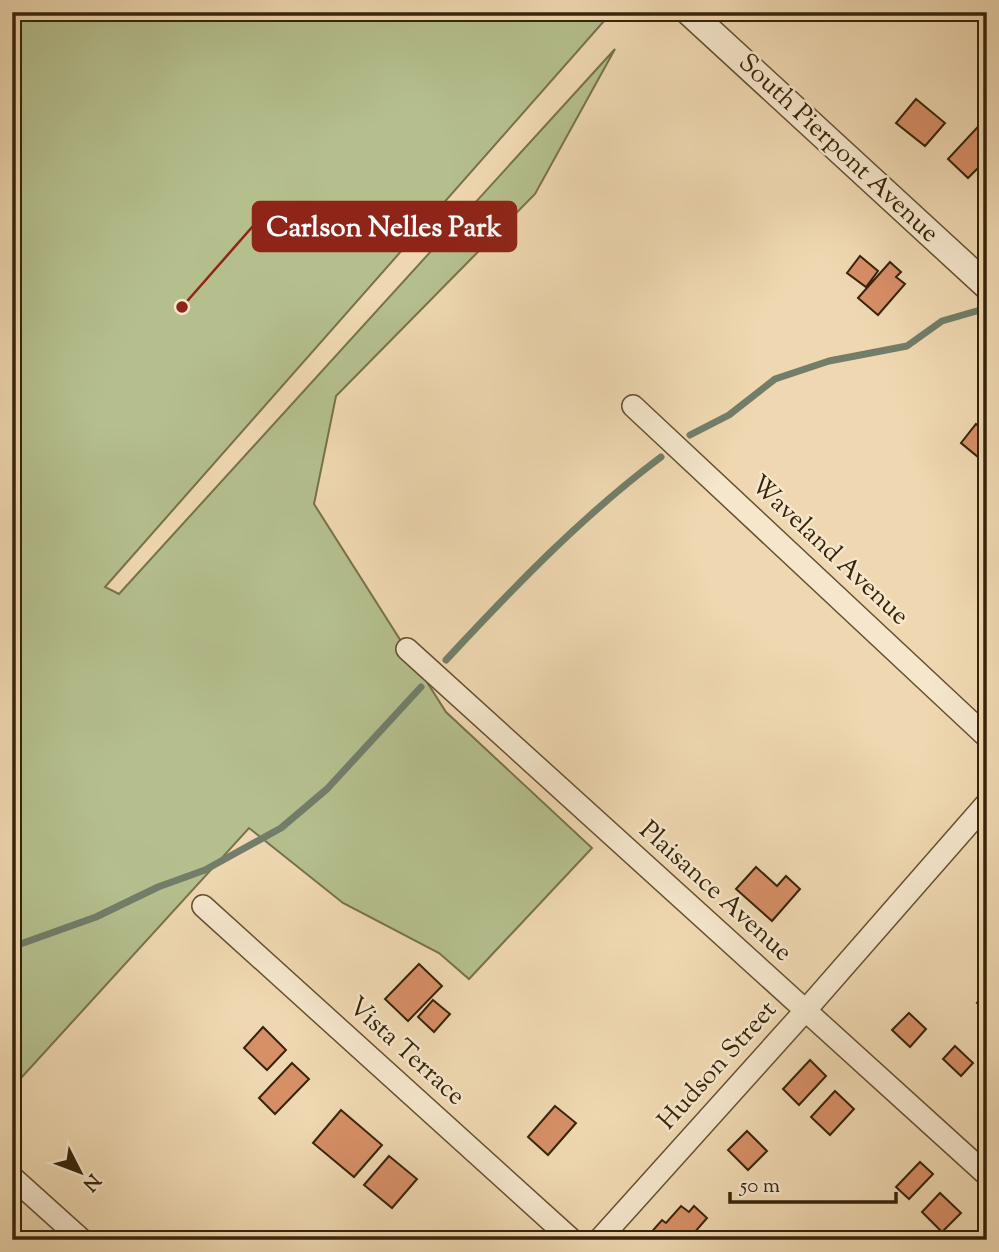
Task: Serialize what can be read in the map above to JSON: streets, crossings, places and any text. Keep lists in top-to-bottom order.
{
  "streets": {
    "street": [
      "South Pierpont Avenue",
      "Waveland Avenue",
      "Plaisance Avenue",
      "Vista Terrace",
      "Hudson Street"
    ]
  },
  "crossings": [
    ["Plaisance Avenue", "Hudson Street"]
  ],
  "places": ["Carlson Nelles Park"],
  "scale_bar": "50 m",
  "north": "bottom right"
}
